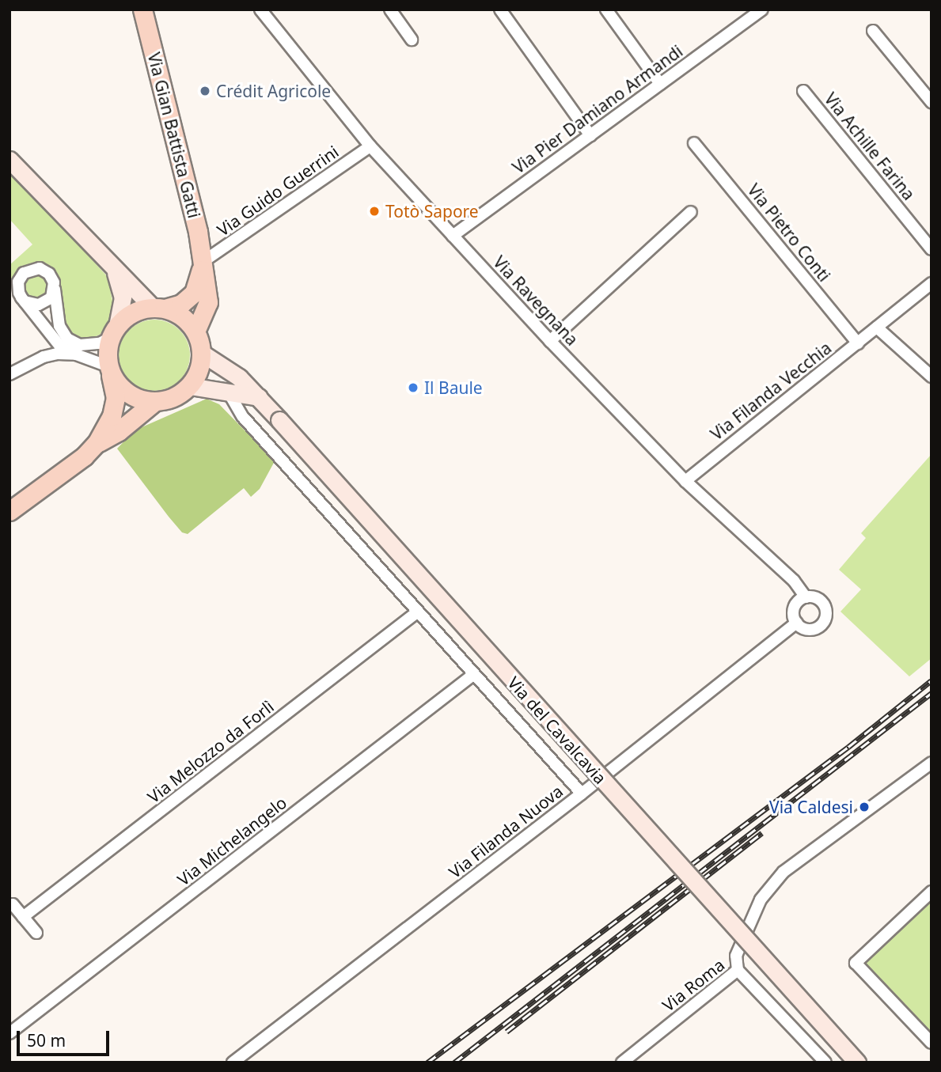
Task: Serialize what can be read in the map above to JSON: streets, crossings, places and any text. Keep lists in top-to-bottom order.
{
  "streets": {
    "main road": ["Via Gian Battista Gatti", "Via del Cavalcavia"],
    "street": [
      "Via Pier Damiano Armandi",
      "Via Achille Farina",
      "Via Guido Guerrini",
      "Via Pietro Conti",
      "Via Ravegnana",
      "Via Filanda Vecchia",
      "Via Melozzo da Forlì",
      "Via Filanda Nuova",
      "Via Michelangelo",
      "Via Roma"
    ]
  },
  "crossings": [
    ["Via Pier Damiano Armandi", "Via Ravegnana"],
    ["Via Gian Battista Gatti", "Via Guido Guerrini"],
    ["Via Gian Battista Gatti", "Via del Cavalcavia"],
    ["Via Guido Guerrini", "Via Ravegnana"],
    ["Via Pietro Conti", "Via Filanda Vecchia"],
    ["Via Ravegnana", "Via Filanda Vecchia"],
    ["Via Ravegnana", "Via Filanda Nuova"],
    ["Via del Cavalcavia", "Via Melozzo da Forlì"],
    ["Via del Cavalcavia", "Via Filanda Nuova"],
    ["Via del Cavalcavia", "Via Michelangelo"]
  ],
  "places": [
    "Crédit Agricole",
    "Totò Sapore",
    "Il Baule",
    "Via Caldesi"
  ],
  "scale_bar": "50 m"
}
